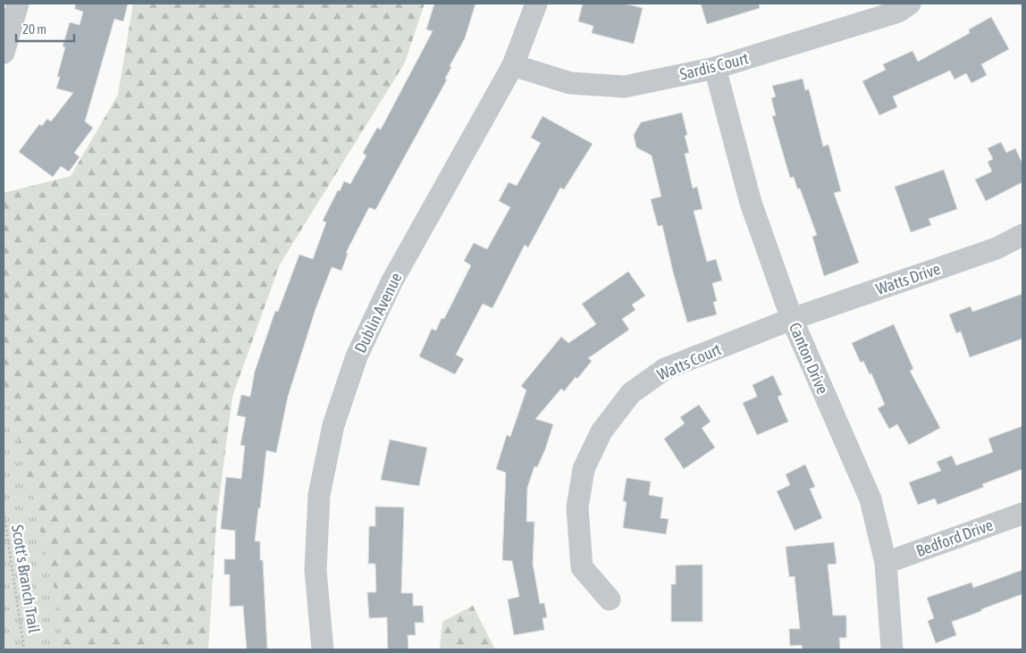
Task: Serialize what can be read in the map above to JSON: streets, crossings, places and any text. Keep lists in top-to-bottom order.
{
  "streets": {
    "street": [
      "Sardis Court",
      "Watts Drive",
      "Dublin Avenue",
      "Canton Drive",
      "Watts Court",
      "Bedford Drive"
    ],
    "path": ["Scott's Branch Trail"]
  },
  "crossings": [
    ["Sardis Court", "Dublin Avenue"],
    ["Sardis Court", "Canton Drive"],
    ["Watts Drive", "Canton Drive"],
    ["Watts Drive", "Watts Court"],
    ["Canton Drive", "Watts Court"],
    ["Canton Drive", "Bedford Drive"]
  ],
  "scale_bar": "20 m"
}
